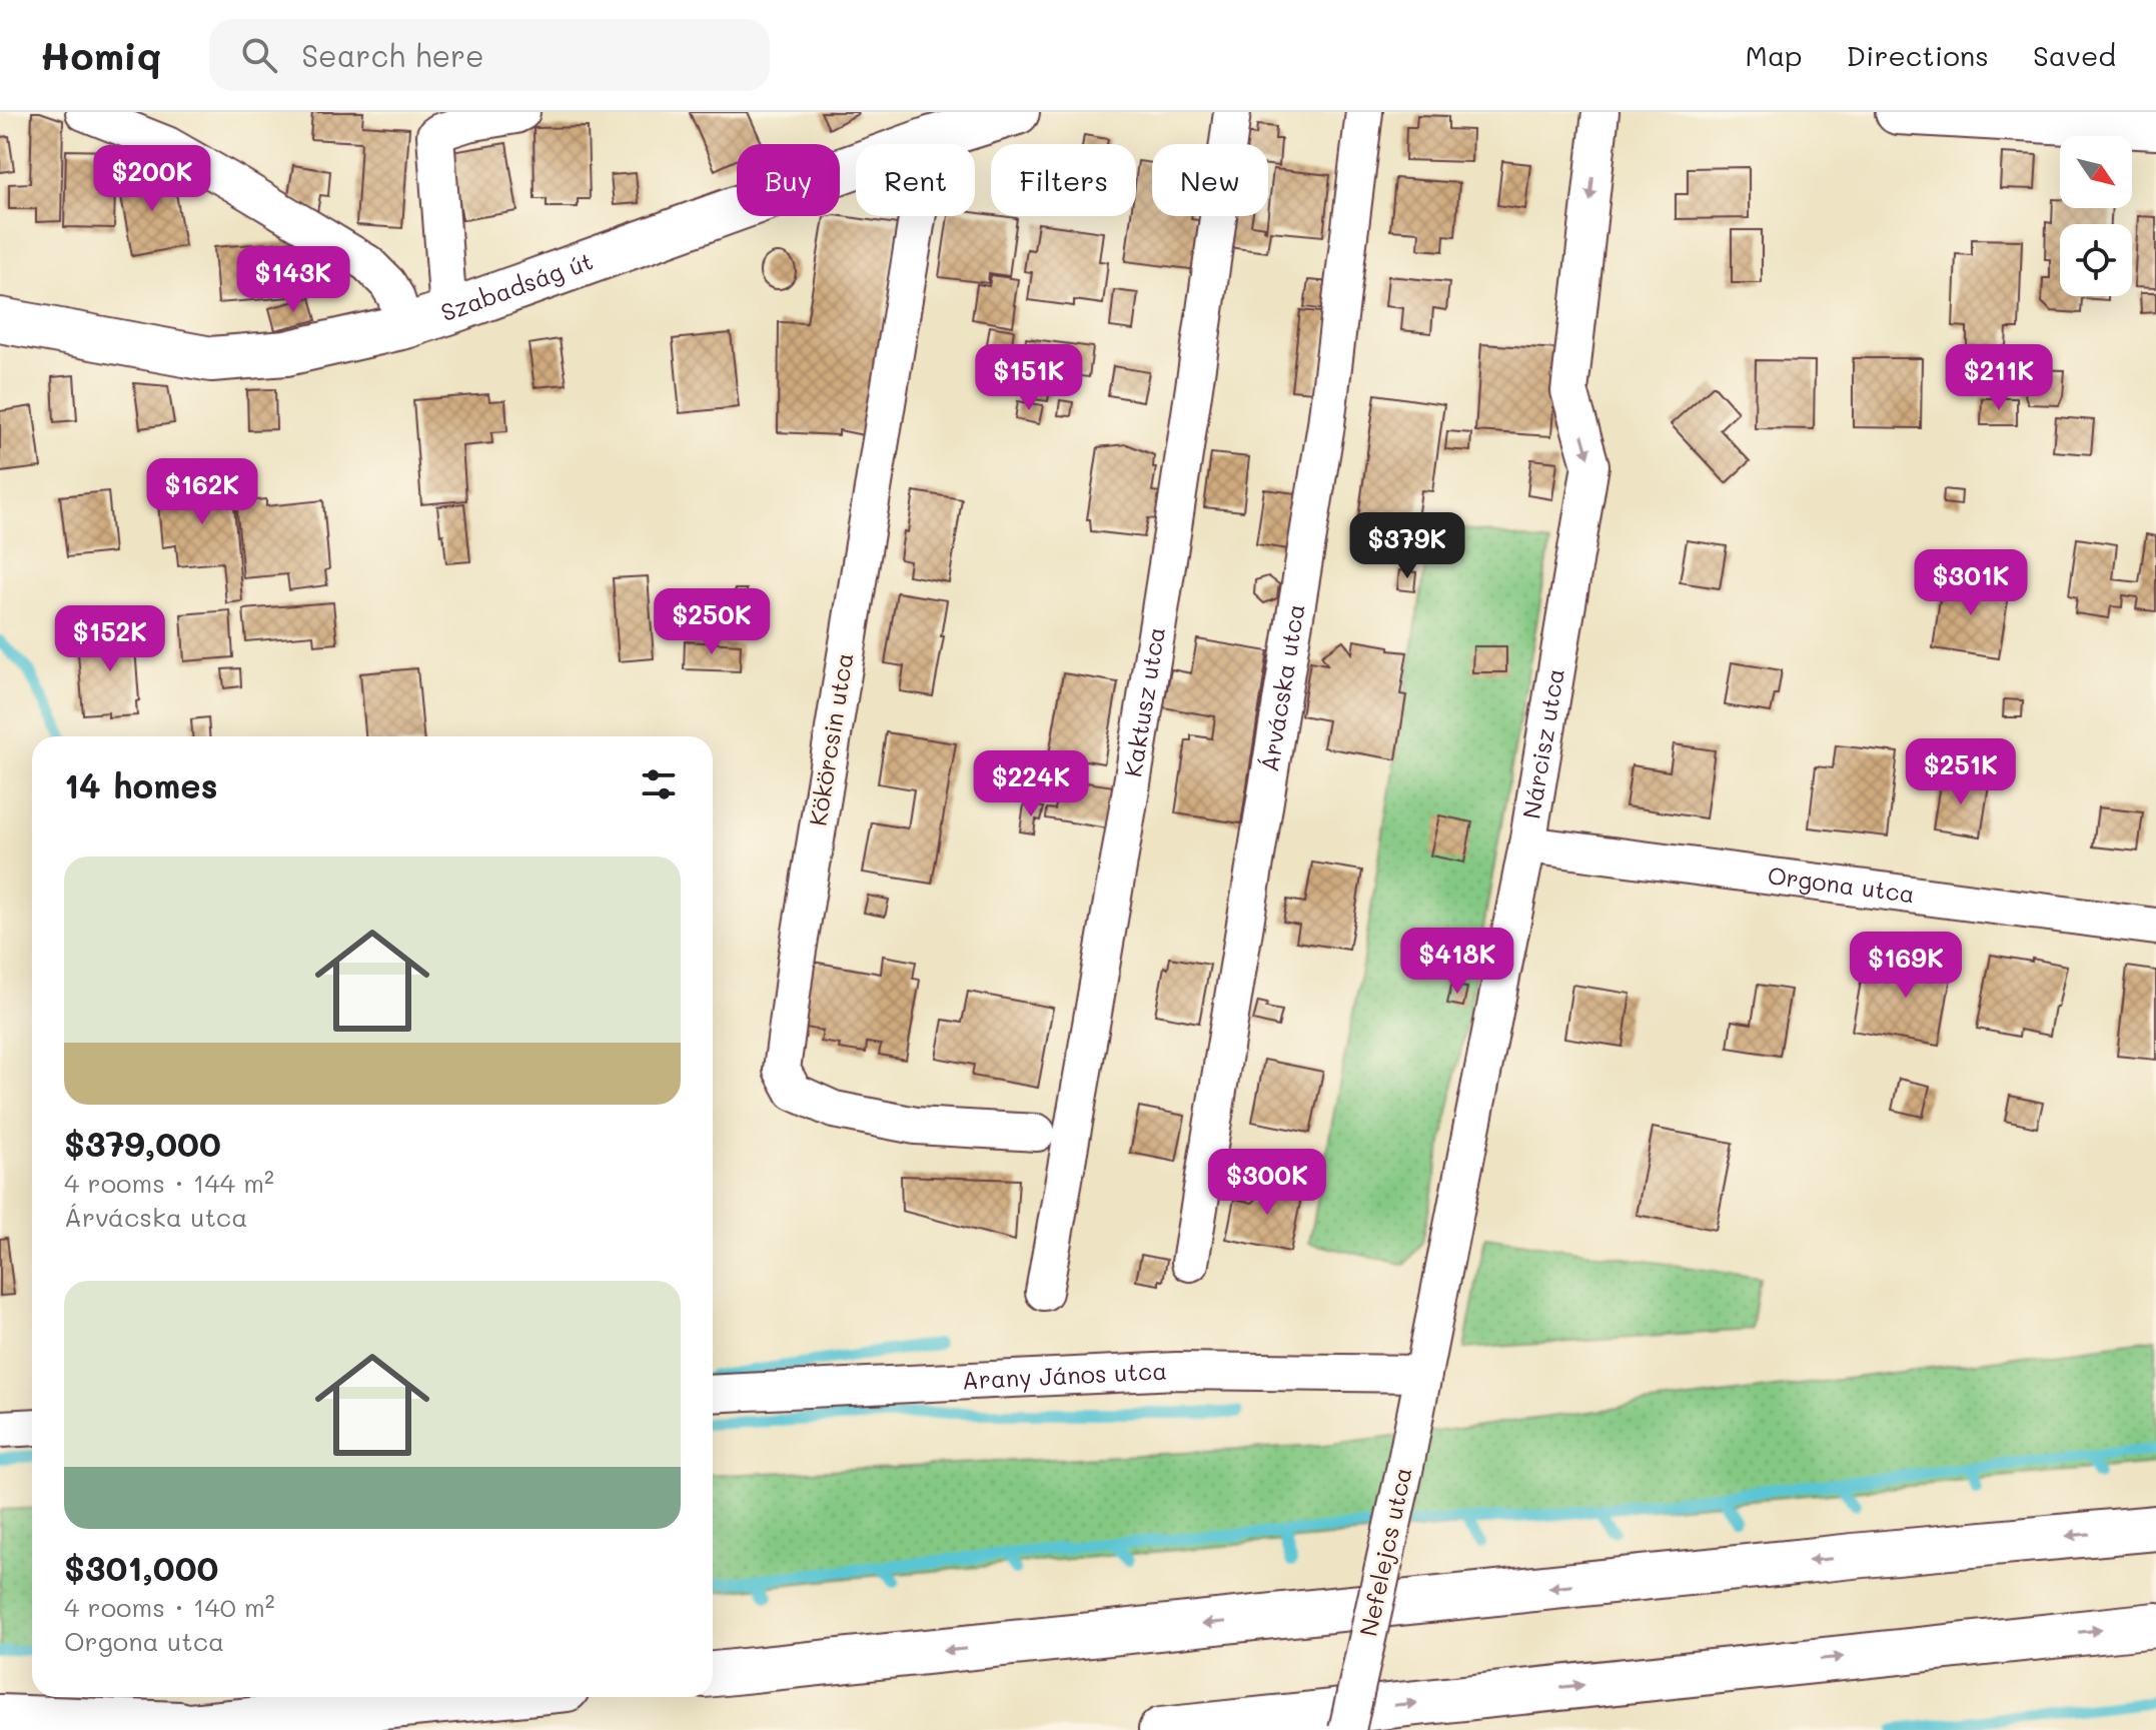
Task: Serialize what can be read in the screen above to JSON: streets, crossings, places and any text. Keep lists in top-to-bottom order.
{
  "streets": {
    "main road": ["Szabadság út"],
    "street": [
      "Árvácska utca",
      "Kaktusz utca",
      "Kökörcsin utca",
      "Nárcisz utca",
      "Orgona utca",
      "Arany János utca",
      "Nefelejcs utca"
    ]
  },
  "crossings": [
    ["Szabadság út", "Kökörcsin utca"],
    ["Nárcisz utca", "Orgona utca"],
    ["Nárcisz utca", "Arany János utca"],
    ["Nárcisz utca", "Nefelejcs utca"],
    ["Arany János utca", "Nefelejcs utca"]
  ],
  "one_way": ["Nárcisz utca"],
  "north": "bottom right",
  "page": {
    "header": "Homiq",
    "search": "Search here",
    "nav": ["Map", "Directions", "Saved"],
    "chip": [
      "Buy",
      "Rent",
      "Filters",
      "New"
    ],
    "price": [
      "$200K",
      "$143K",
      "$151K",
      "$211K",
      "$162K",
      "$379K",
      "$301K",
      "$250K",
      "$152K",
      "$251K",
      "$224K",
      "$418K",
      "$169K",
      "$300K"
    ],
    "heading": "14 homes",
    "list": [
      {
        "name": "$379,000",
        "note": "4 rooms · 144 m² · Árvácska utca"
      },
      {
        "name": "$301,000",
        "note": "4 rooms · 140 m² · Orgona utca"
      }
    ]
  }
}
